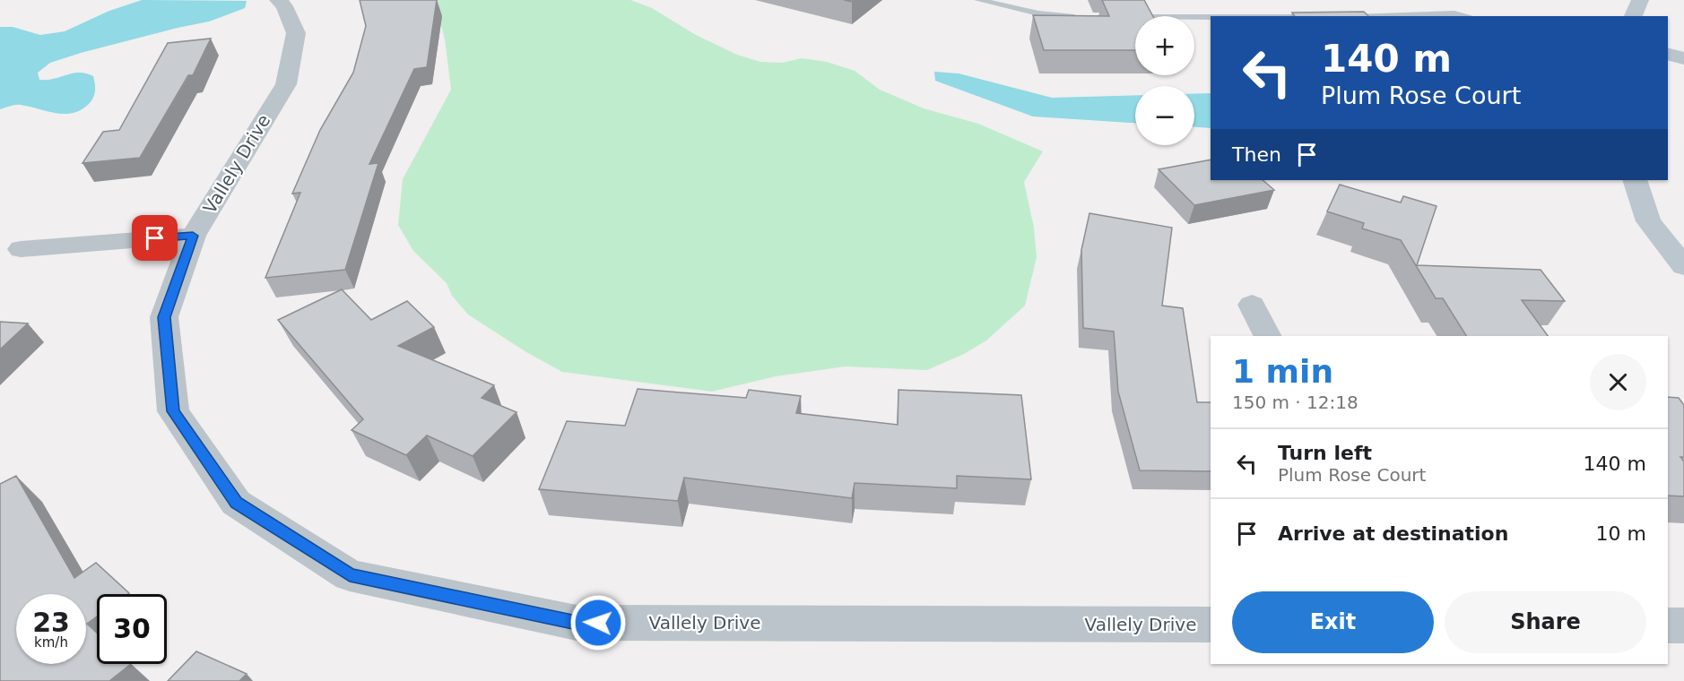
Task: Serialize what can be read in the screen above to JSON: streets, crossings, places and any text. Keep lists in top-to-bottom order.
{
  "streets": {
    "street": ["Vallely Drive"]
  },
  "page": {
    "map_buttons": ["+", "−"],
    "turn": ["140 m", "Plum Rose Court"],
    "then": "Then",
    "heading": ["1 min", "150 m · 12:18"],
    "list": [
      {
        "name": "Turn left",
        "note": "Plum Rose Court",
        "value": "140 m"
      },
      {
        "name": "Arrive at destination",
        "value": "10 m"
      }
    ],
    "buttons": ["Exit", "Share"],
    "speed": "23 km/h",
    "limit": "30"
  }
}
